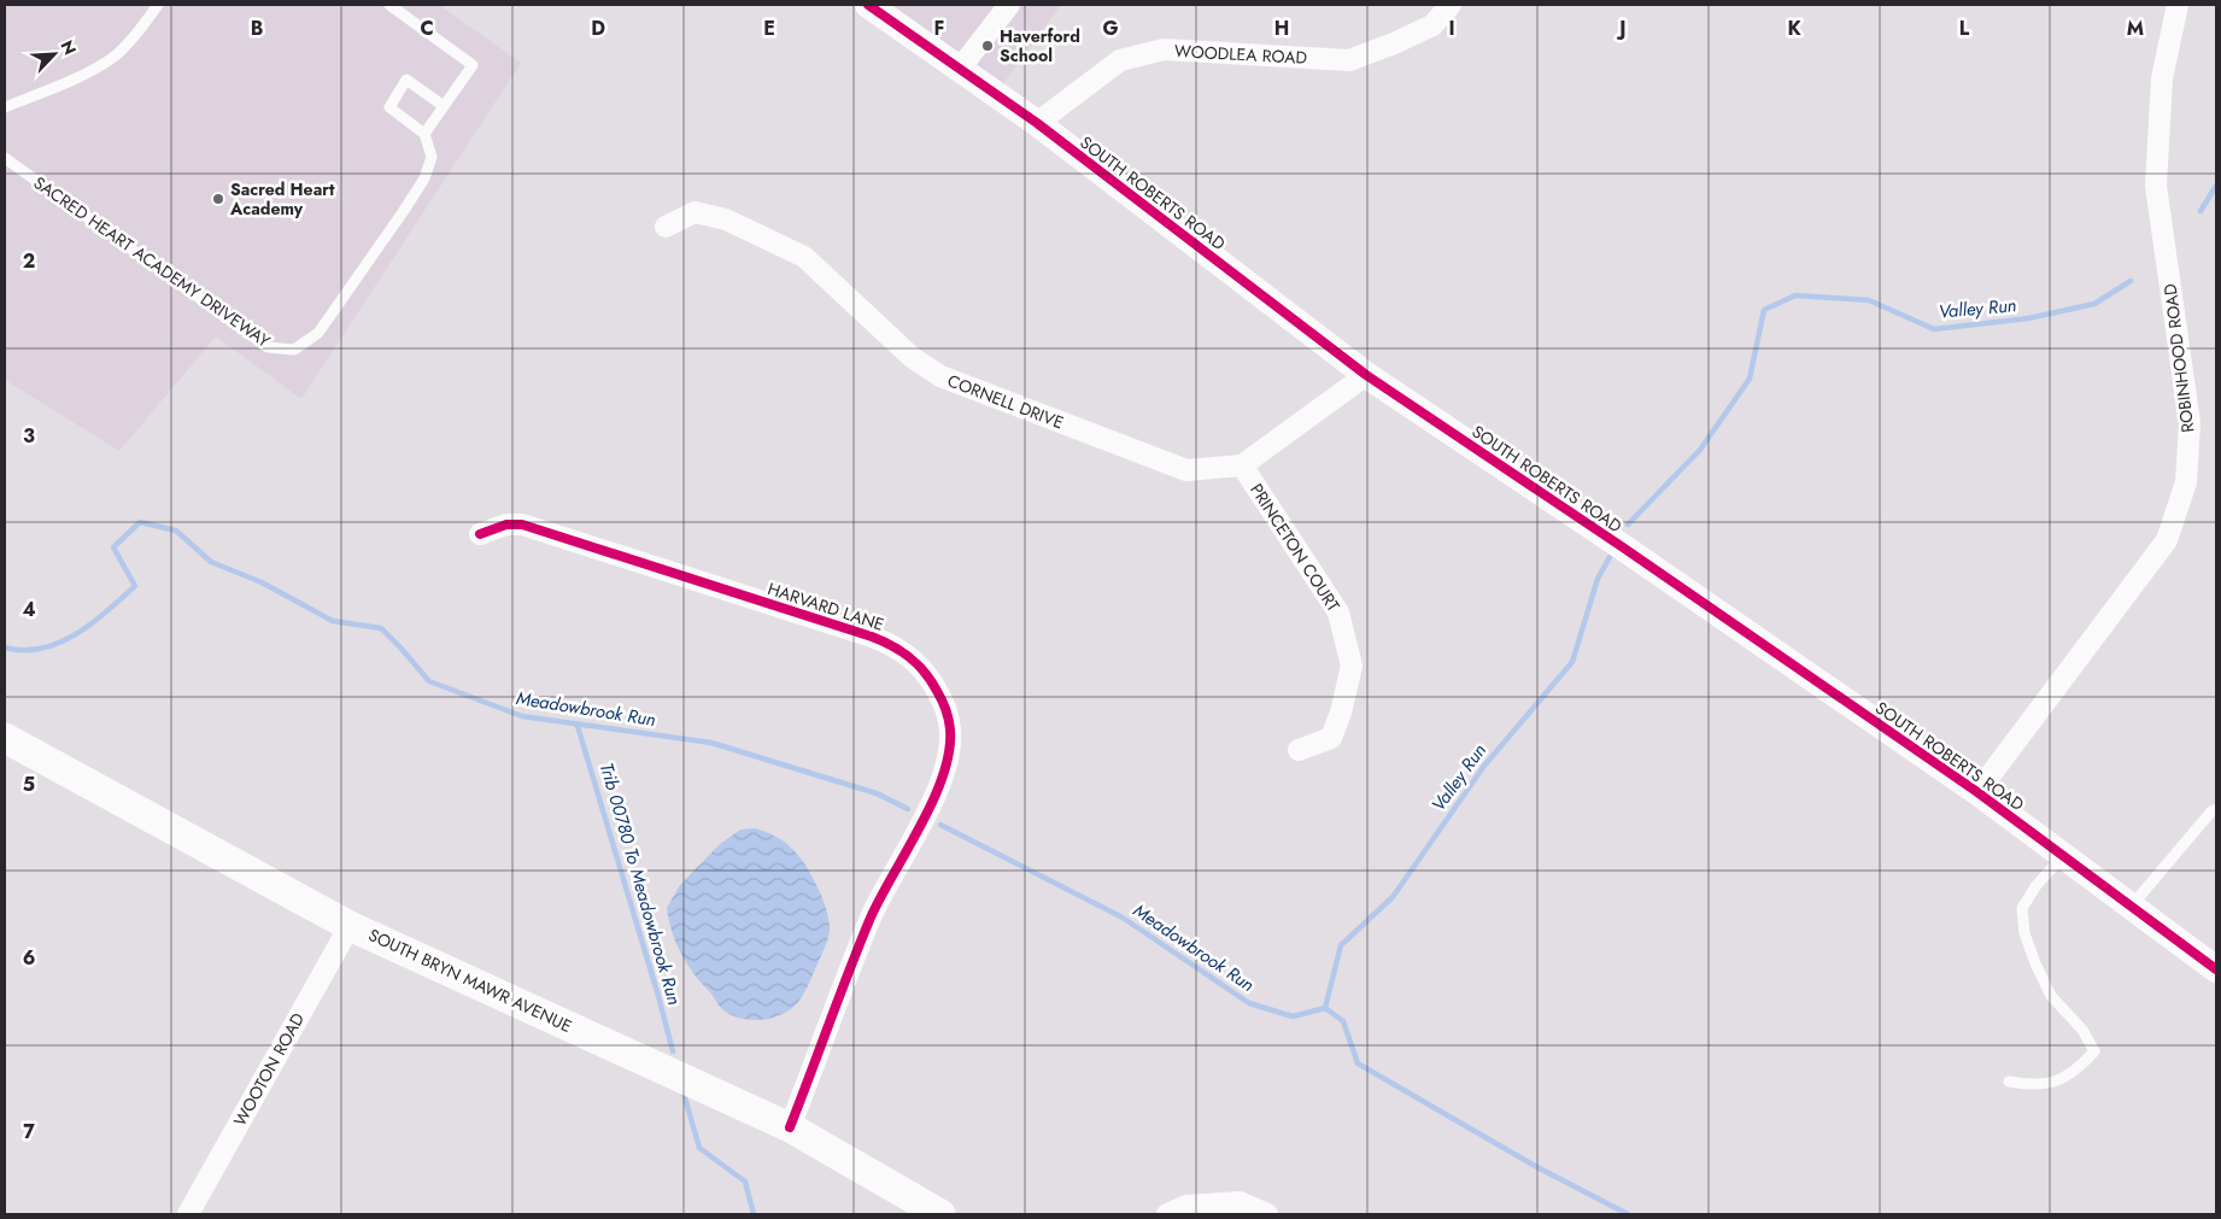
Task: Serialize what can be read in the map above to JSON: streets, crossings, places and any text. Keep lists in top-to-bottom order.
{
  "streets": {
    "main road": ["SOUTH BRYN MAWR AVENUE"],
    "street": [
      "WOODLEA ROAD",
      "SOUTH ROBERTS ROAD",
      "ROBINHOOD ROAD",
      "CORNELL DRIVE",
      "PRINCETON COURT",
      "HARVARD LANE",
      "WOOTON ROAD"
    ],
    "lane": ["SACRED HEART ACADEMY DRIVEWAY"]
  },
  "crossings": [
    ["WOODLEA ROAD", "SOUTH ROBERTS ROAD"],
    ["SOUTH ROBERTS ROAD", "ROBINHOOD ROAD"],
    ["CORNELL DRIVE", "PRINCETON COURT"],
    ["HARVARD LANE", "SOUTH BRYN MAWR AVENUE"],
    ["SOUTH BRYN MAWR AVENUE", "WOOTON ROAD"]
  ],
  "water": ["Valley Run", "Meadowbrook Run", "Trib 00780 To Meadowbrook Run"],
  "places": ["Haverford School", "Sacred Heart Academy"],
  "north": "top right",
  "grid": {
    "columns": [
      "B",
      "C",
      "D",
      "E",
      "F",
      "G",
      "H",
      "I",
      "J",
      "K",
      "L",
      "M"
    ],
    "rows": [
      "2",
      "3",
      "4",
      "5",
      "6",
      "7"
    ]
  }
}
